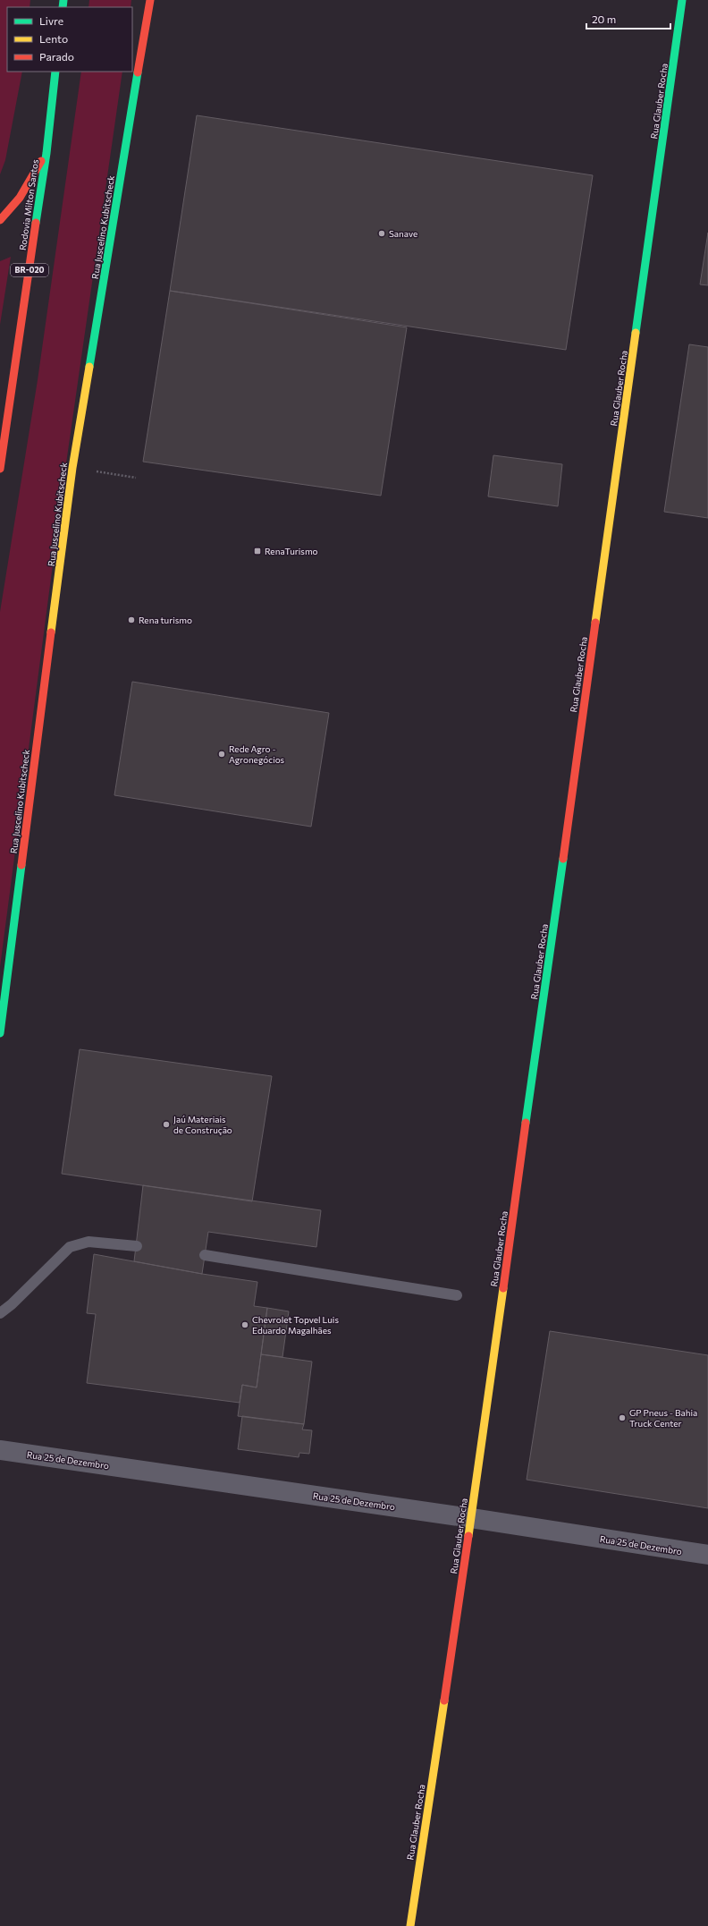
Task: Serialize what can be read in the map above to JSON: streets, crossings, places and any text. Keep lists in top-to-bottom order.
{
  "streets": {
    "main road": [
      "Rua Glauber Rocha",
      "Rodovia Milton Santos",
      "Rua Juscelino Kubitscheck",
      "BR-020"
    ],
    "street": ["Rua 25 de Dezembro"]
  },
  "crossings": [
    ["Rua Glauber Rocha", "Rua 25 de Dezembro"]
  ],
  "places": {
    "other": [
      "Sanave",
      "Rena turismo",
      "Rede Agro - Agronegócios",
      "Jaú Materiais de Construção",
      "Chevrolet Topvel Luis Eduardo Magalhães",
      "GP Pneus - Bahia Truck Center"
    ],
    "transit": ["RenaTurismo"]
  },
  "legend": ["Livre", "Lento", "Parado"],
  "scale_bar": "20 m"
}
